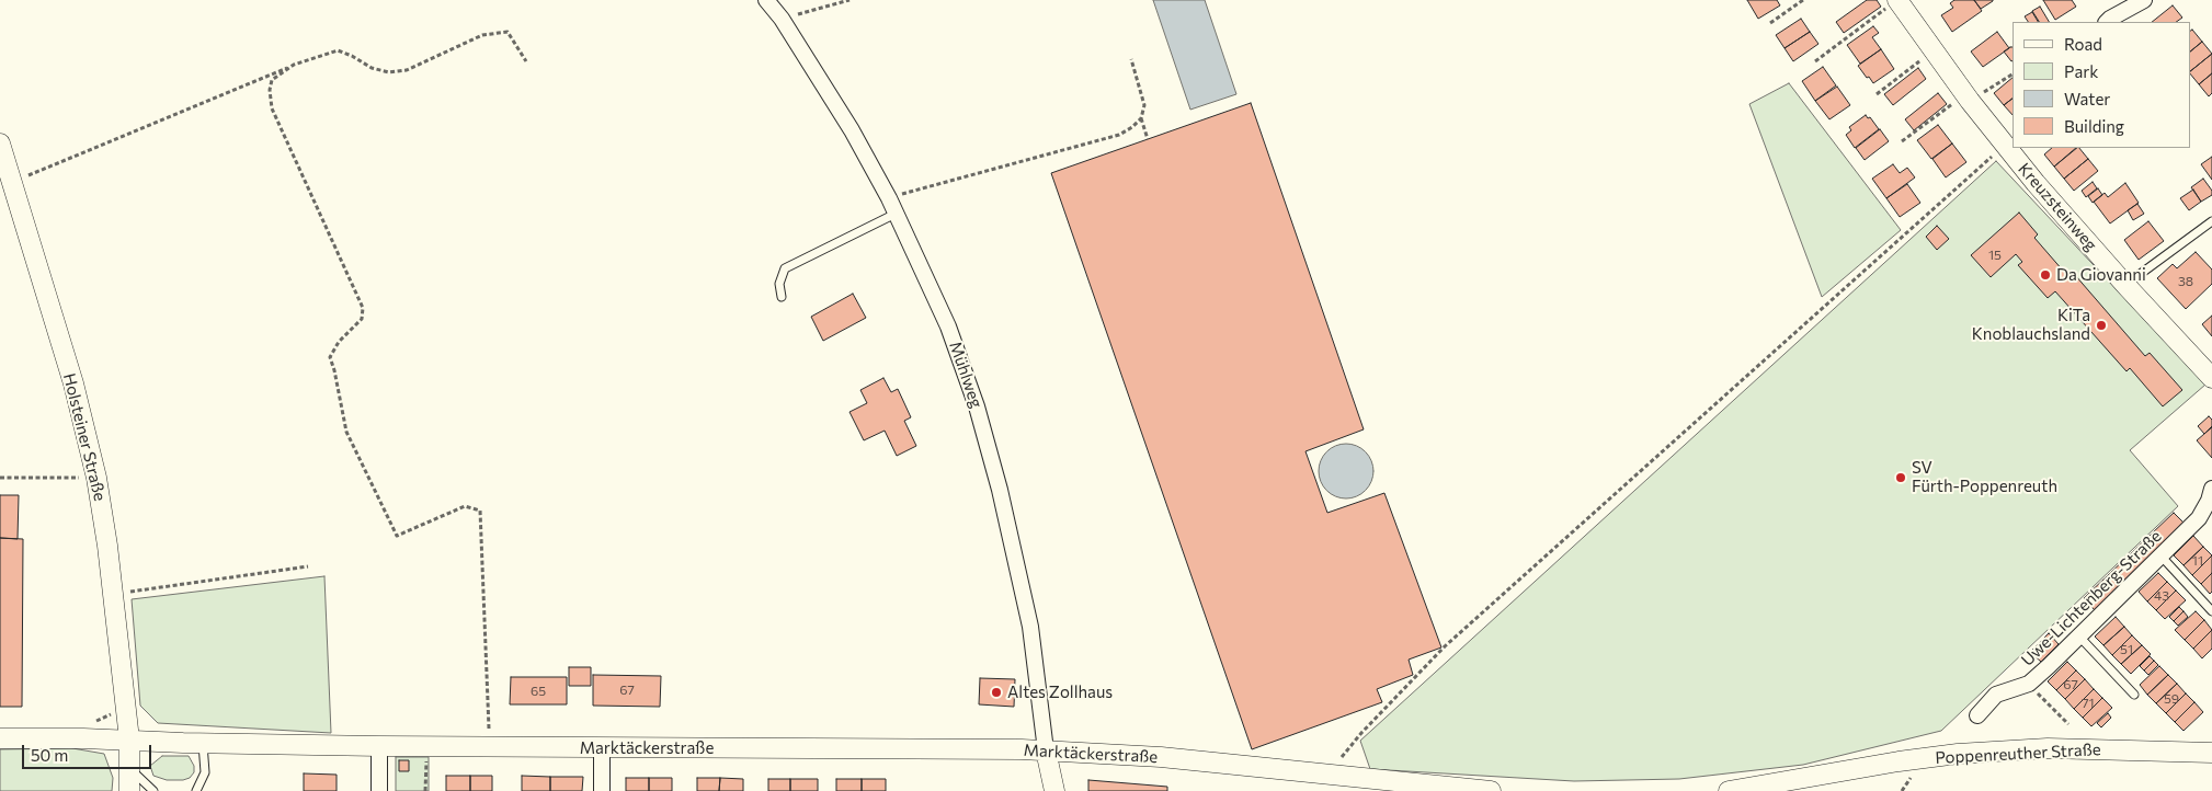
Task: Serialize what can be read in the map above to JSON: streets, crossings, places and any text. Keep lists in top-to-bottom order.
{
  "streets": {
    "street": [
      "Kreuzsteinweg",
      "Mühlweg",
      "Holsteiner Straße",
      "Uwe-Lichtenberg-Straße",
      "Marktäckerstraße",
      "Poppenreuther Straße"
    ]
  },
  "crossings": [
    ["Mühlweg", "Marktäckerstraße"],
    ["Holsteiner Straße", "Marktäckerstraße"]
  ],
  "places": [
    "Da Giovanni",
    "KiTa Knoblauchsland",
    "SV Fürth-Poppenreuth",
    "Altes Zollhaus"
  ],
  "house_numbers": [
    "15",
    "38",
    "11",
    "43",
    "51",
    "67",
    "67",
    "65",
    "59",
    "71"
  ],
  "legend": [
    "Road",
    "Park",
    "Water",
    "Building"
  ],
  "scale_bar": "50 m"
}
